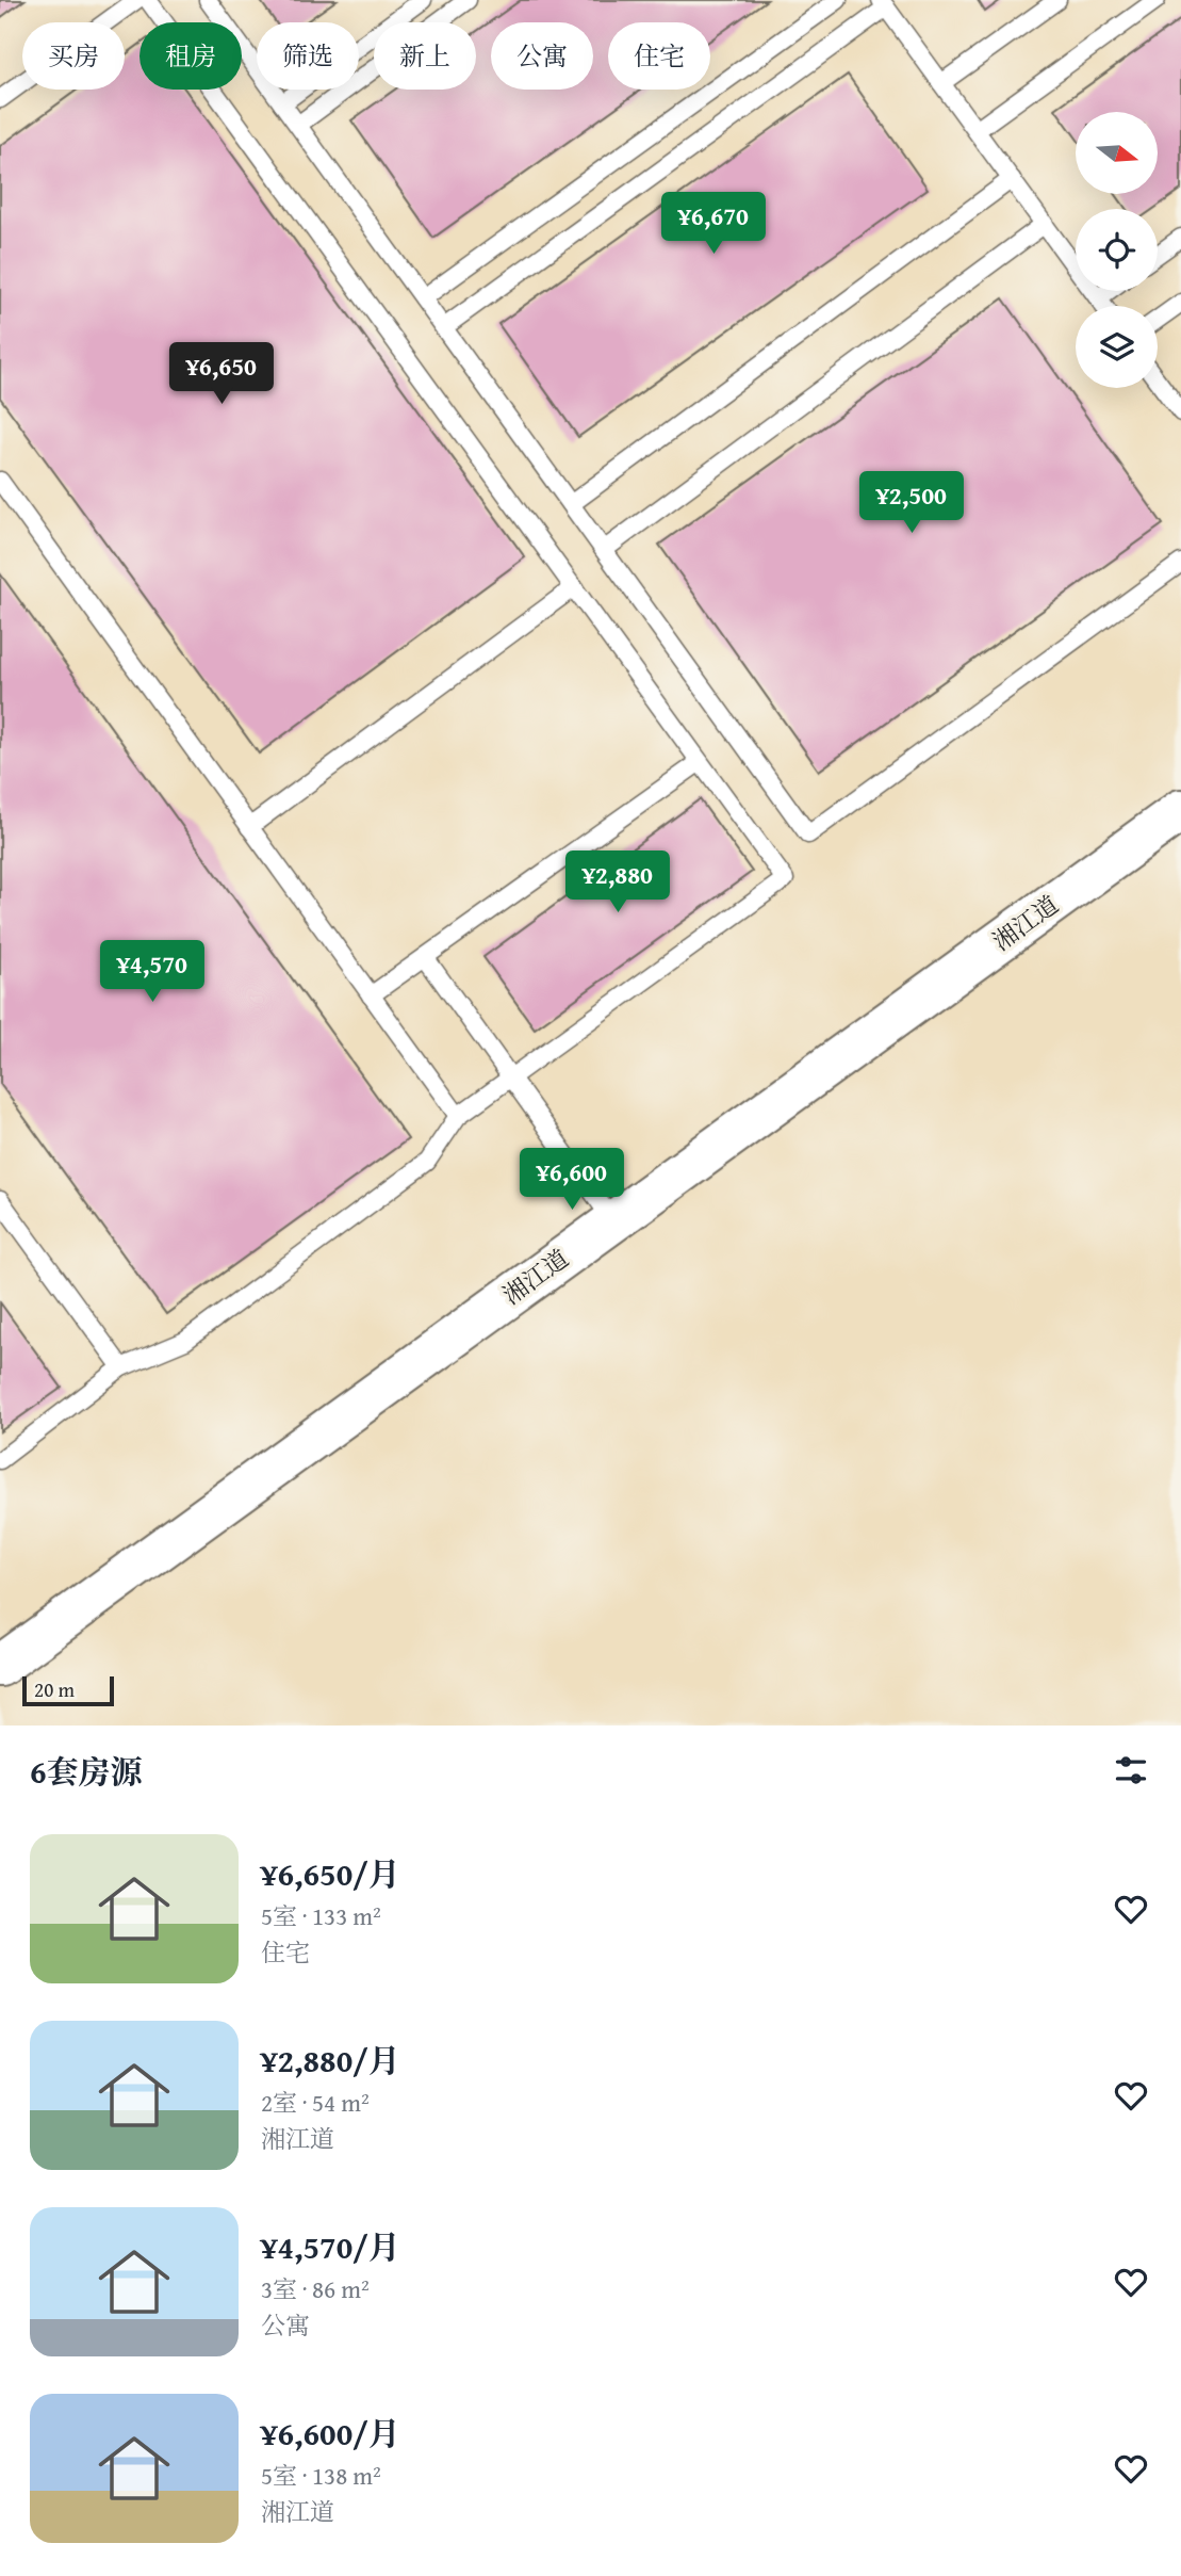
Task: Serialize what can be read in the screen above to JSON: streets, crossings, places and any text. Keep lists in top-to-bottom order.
{
  "streets": {
    "main road": ["湘江道"]
  },
  "scale_bar": "20 m",
  "north": "right",
  "page": {
    "chip": [
      "买房",
      "租房",
      "筛选",
      "新上",
      "公寓",
      "住宅"
    ],
    "price": [
      "¥6,670",
      "¥6,650",
      "¥2,500",
      "¥2,880",
      "¥4,570",
      "¥6,600"
    ],
    "scale": "20 m",
    "heading": "6套房源",
    "list": [
      {
        "name": "¥6,650/月",
        "note": "5室 · 133 m² · 住宅"
      },
      {
        "name": "¥2,880/月",
        "note": "2室 · 54 m² · 湘江道"
      },
      {
        "name": "¥4,570/月",
        "note": "3室 · 86 m² · 公寓"
      },
      {
        "name": "¥6,600/月",
        "note": "5室 · 138 m² · 湘江道"
      }
    ]
  }
}
